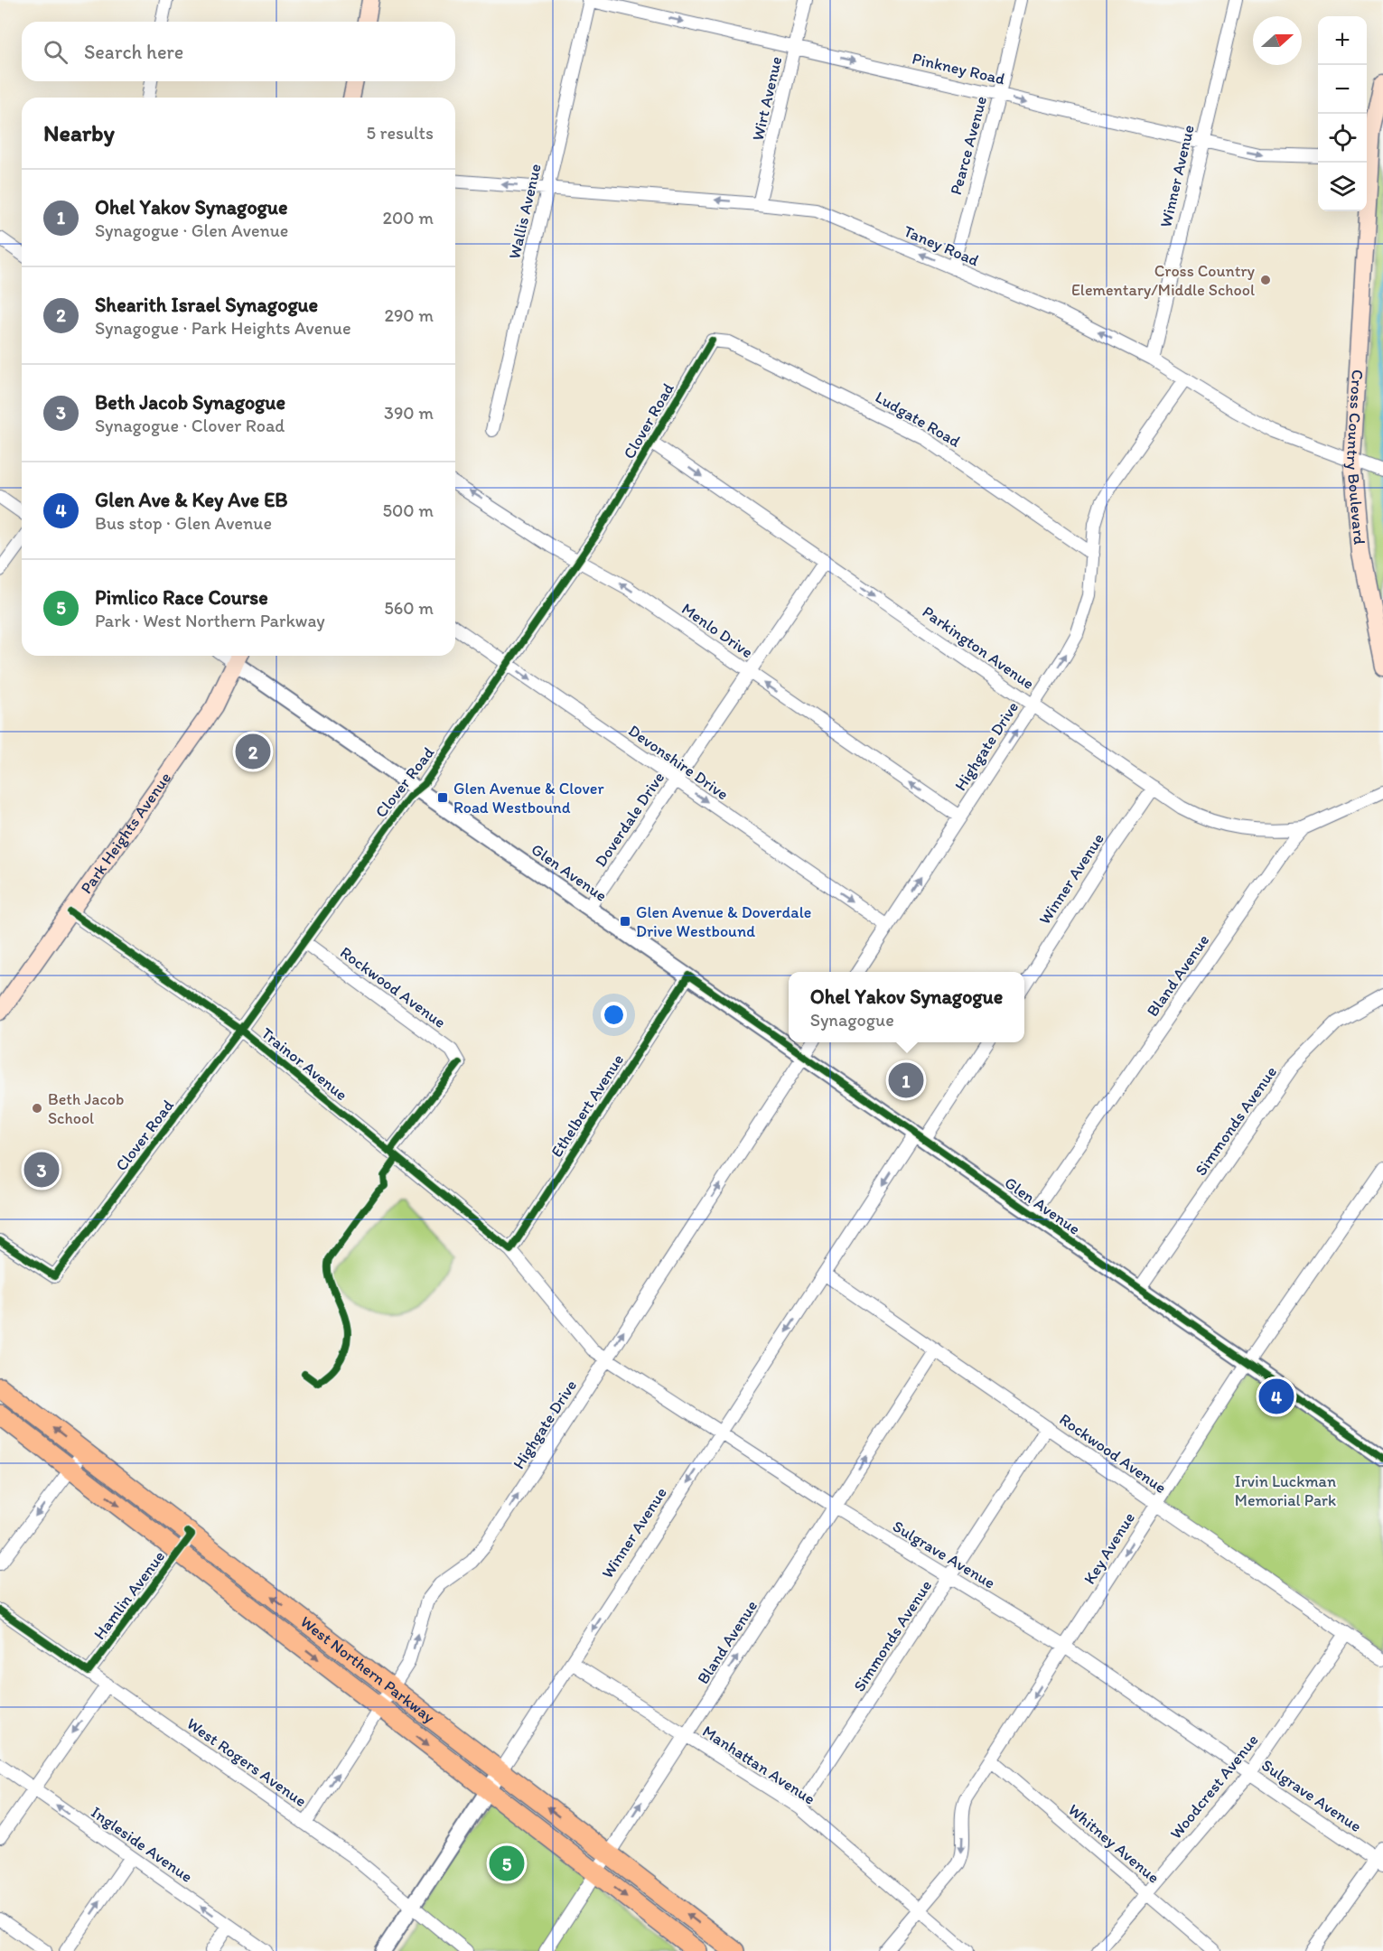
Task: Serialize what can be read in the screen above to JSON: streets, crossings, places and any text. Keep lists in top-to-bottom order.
{
  "streets": {
    "main road": ["Cross Country Boulevard", "Park Heights Avenue", "West Northern Parkway"],
    "street": [
      "Pinkney Road",
      "Wirt Avenue",
      "Pearce Avenue",
      "Winner Avenue",
      "Wallis Avenue",
      "Taney Road",
      "Ludgate Road",
      "Clover Road",
      "Menlo Drive",
      "Parkington Avenue",
      "Highgate Drive",
      "Devonshire Drive",
      "Doverdale Drive",
      "Glen Avenue",
      "Bland Avenue",
      "Rockwood Avenue",
      "Trainor Avenue",
      "Ethelbert Avenue",
      "Simmonds Avenue",
      "Key Avenue",
      "Sulgrave Avenue",
      "Hamlin Avenue",
      "West Rogers Avenue",
      "Manhattan Avenue",
      "Woodcrest Avenue",
      "Whitney Avenue",
      "Ingleside Avenue"
    ]
  },
  "crossings": [
    ["Pinkney Road", "Wirt Avenue"],
    ["Pinkney Road", "Pearce Avenue"],
    ["Pinkney Road", "Winner Avenue"],
    ["Pinkney Road", "Wallis Avenue"],
    ["Wirt Avenue", "Taney Road"],
    ["Pearce Avenue", "Taney Road"],
    ["Winner Avenue", "Taney Road"],
    ["Winner Avenue", "Parkington Avenue"],
    ["Winner Avenue", "Glen Avenue"],
    ["Winner Avenue", "Rockwood Avenue"],
    ["Winner Avenue", "Sulgrave Avenue"],
    ["Winner Avenue", "West Northern Parkway"],
    ["Winner Avenue", "West Rogers Avenue"],
    ["Winner Avenue", "Manhattan Avenue"],
    ["Wallis Avenue", "Taney Road"],
    ["Taney Road", "Cross Country Boulevard"],
    ["Taney Road", "Highgate Drive"],
    ["Ludgate Road", "Clover Road"],
    ["Ludgate Road", "Highgate Drive"],
    ["Clover Road", "Menlo Drive"],
    ["Clover Road", "Parkington Avenue"],
    ["Clover Road", "Devonshire Drive"],
    ["Clover Road", "Glen Avenue"],
    ["Clover Road", "Rockwood Avenue"],
    ["Clover Road", "Trainor Avenue"],
    ["Menlo Drive", "Highgate Drive"],
    ["Menlo Drive", "Doverdale Drive"],
    ["Parkington Avenue", "Highgate Drive"],
    ["Parkington Avenue", "Doverdale Drive"],
    ["Parkington Avenue", "Bland Avenue"],
    ["Highgate Drive", "Devonshire Drive"],
    ["Highgate Drive", "Glen Avenue"],
    ["Highgate Drive", "Sulgrave Avenue"],
    ["Highgate Drive", "West Northern Parkway"],
    ["Highgate Drive", "West Rogers Avenue"],
    ["Devonshire Drive", "Doverdale Drive"],
    ["Doverdale Drive", "Glen Avenue"],
    ["Park Heights Avenue", "Glen Avenue"],
    ["Park Heights Avenue", "Trainor Avenue"],
    ["Glen Avenue", "Bland Avenue"],
    ["Glen Avenue", "Ethelbert Avenue"],
    ["Glen Avenue", "Simmonds Avenue"],
    ["Glen Avenue", "Key Avenue"],
    ["Bland Avenue", "Rockwood Avenue"],
    ["Bland Avenue", "Sulgrave Avenue"],
    ["Bland Avenue", "West Northern Parkway"],
    ["Bland Avenue", "Manhattan Avenue"],
    ["Rockwood Avenue", "Trainor Avenue"],
    ["Rockwood Avenue", "Simmonds Avenue"],
    ["Rockwood Avenue", "Key Avenue"],
    ["Rockwood Avenue", "Woodcrest Avenue"],
    ["Trainor Avenue", "Ethelbert Avenue"],
    ["Trainor Avenue", "Sulgrave Avenue"],
    ["Ethelbert Avenue", "Sulgrave Avenue"],
    ["Simmonds Avenue", "Sulgrave Avenue"],
    ["Simmonds Avenue", "Manhattan Avenue"],
    ["Key Avenue", "Sulgrave Avenue"],
    ["Key Avenue", "Manhattan Avenue"],
    ["Key Avenue", "Whitney Avenue"],
    ["Sulgrave Avenue", "Woodcrest Avenue"],
    ["Hamlin Avenue", "West Northern Parkway"],
    ["Hamlin Avenue", "West Rogers Avenue"],
    ["Woodcrest Avenue", "Whitney Avenue"]
  ],
  "one_way": [
    "Pinkney Road",
    "Winner Avenue",
    "Taney Road",
    "Menlo Drive",
    "Parkington Avenue",
    "Highgate Drive",
    "Devonshire Drive",
    "Bland Avenue",
    "Key Avenue",
    "Ingleside Avenue"
  ],
  "parks": ["Irvin Luckman Memorial Park"],
  "places": {
    "other": ["Cross Country Elementary/Middle School", "Beth Jacob School"],
    "transit": ["Glen Avenue & Clover Road Westbound", "Glen Avenue & Doverdale Drive Westbound"]
  },
  "north": "right",
  "page": {
    "map_buttons": ["+", "−"],
    "search": "Search here",
    "heading": ["Nearby", "5 results"],
    "list": [
      {
        "mark": "1",
        "name": "Ohel Yakov Synagogue",
        "note": "Synagogue · Glen Avenue",
        "value": "200 m"
      },
      {
        "mark": "2",
        "name": "Shearith Israel Synagogue",
        "note": "Synagogue · Park Heights Avenue",
        "value": "290 m"
      },
      {
        "mark": "3",
        "name": "Beth Jacob Synagogue",
        "note": "Synagogue · Clover Road",
        "value": "390 m"
      },
      {
        "mark": "4",
        "name": "Glen Ave & Key Ave EB",
        "note": "Bus stop · Glen Avenue",
        "value": "500 m"
      },
      {
        "mark": "5",
        "name": "Pimlico Race Course",
        "note": "Park · West Northern Parkway",
        "value": "560 m"
      }
    ],
    "pins": [
      "2",
      "1",
      "3",
      "4",
      "5"
    ],
    "popup": ["Ohel Yakov Synagogue", "Synagogue"]
  }
}
